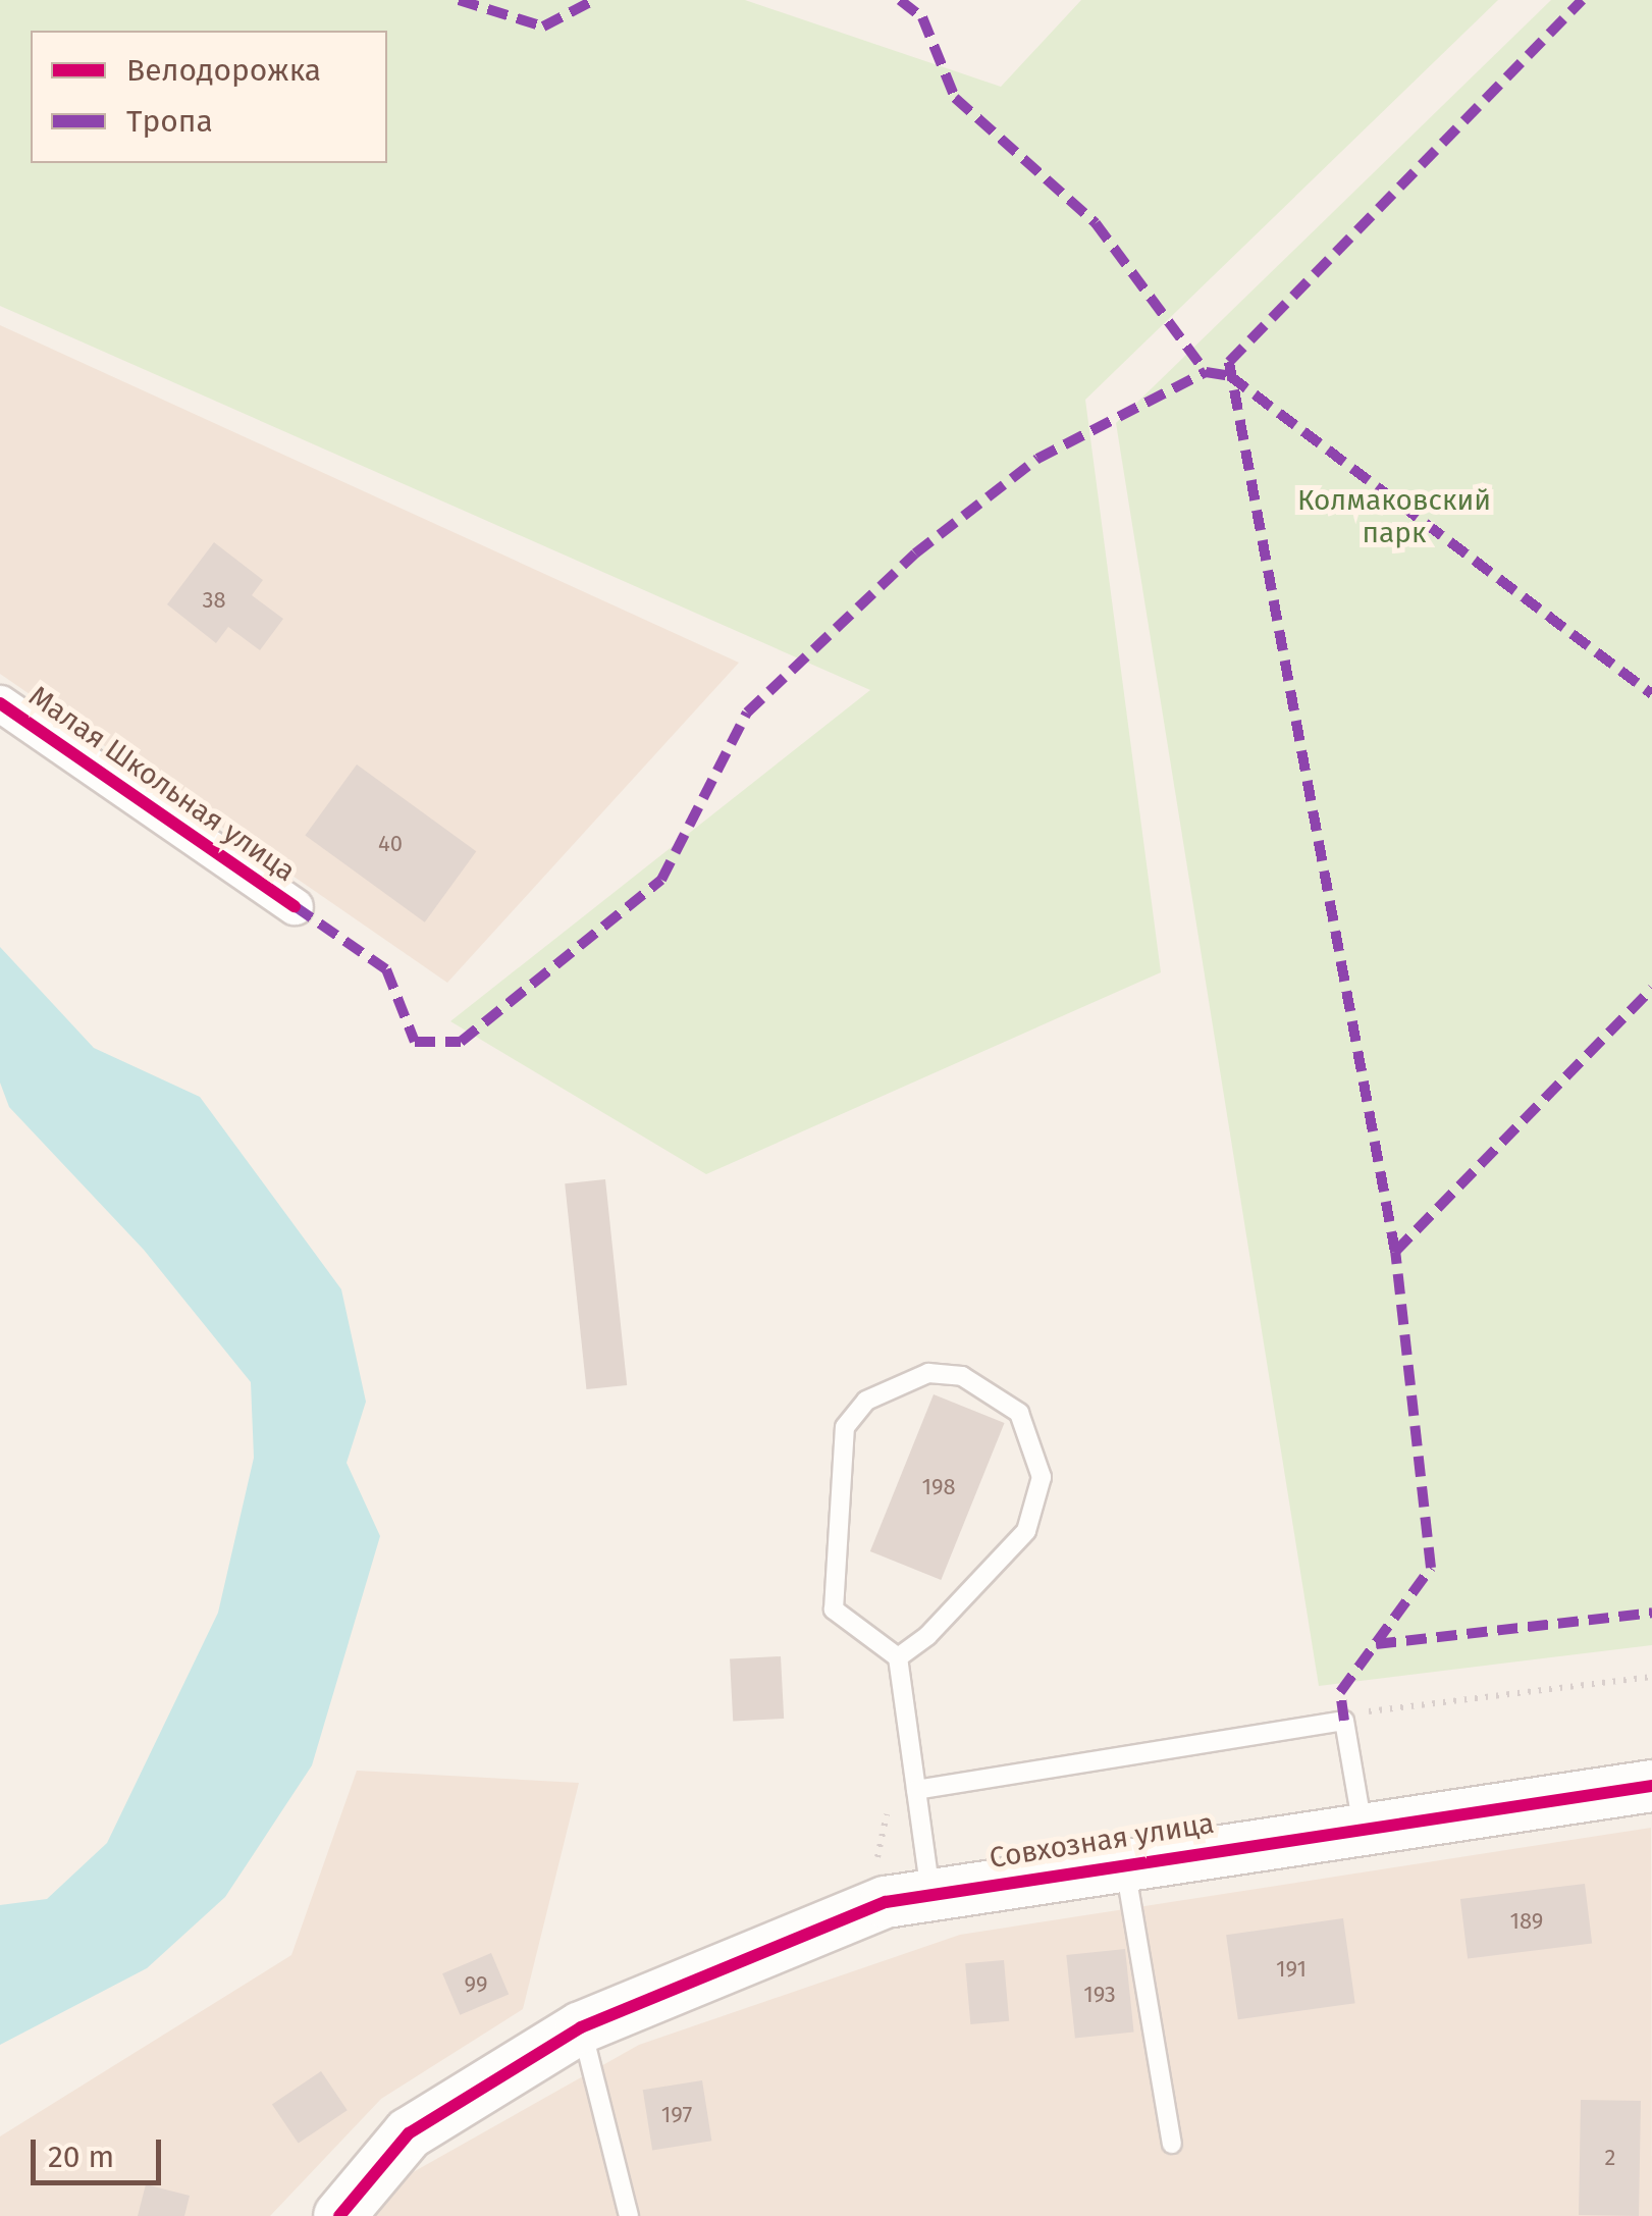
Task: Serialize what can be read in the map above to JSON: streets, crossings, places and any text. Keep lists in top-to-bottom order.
{
  "streets": {
    "street": ["Малая Школьная улица", "Совхозная улица"]
  },
  "parks": ["Колмаковский парк"],
  "house_numbers": [
    "38",
    "40",
    "198",
    "189",
    "191",
    "99",
    "193",
    "197",
    "2"
  ],
  "legend": ["Велодорожка", "Тропа"],
  "scale_bar": "20 m"
}
